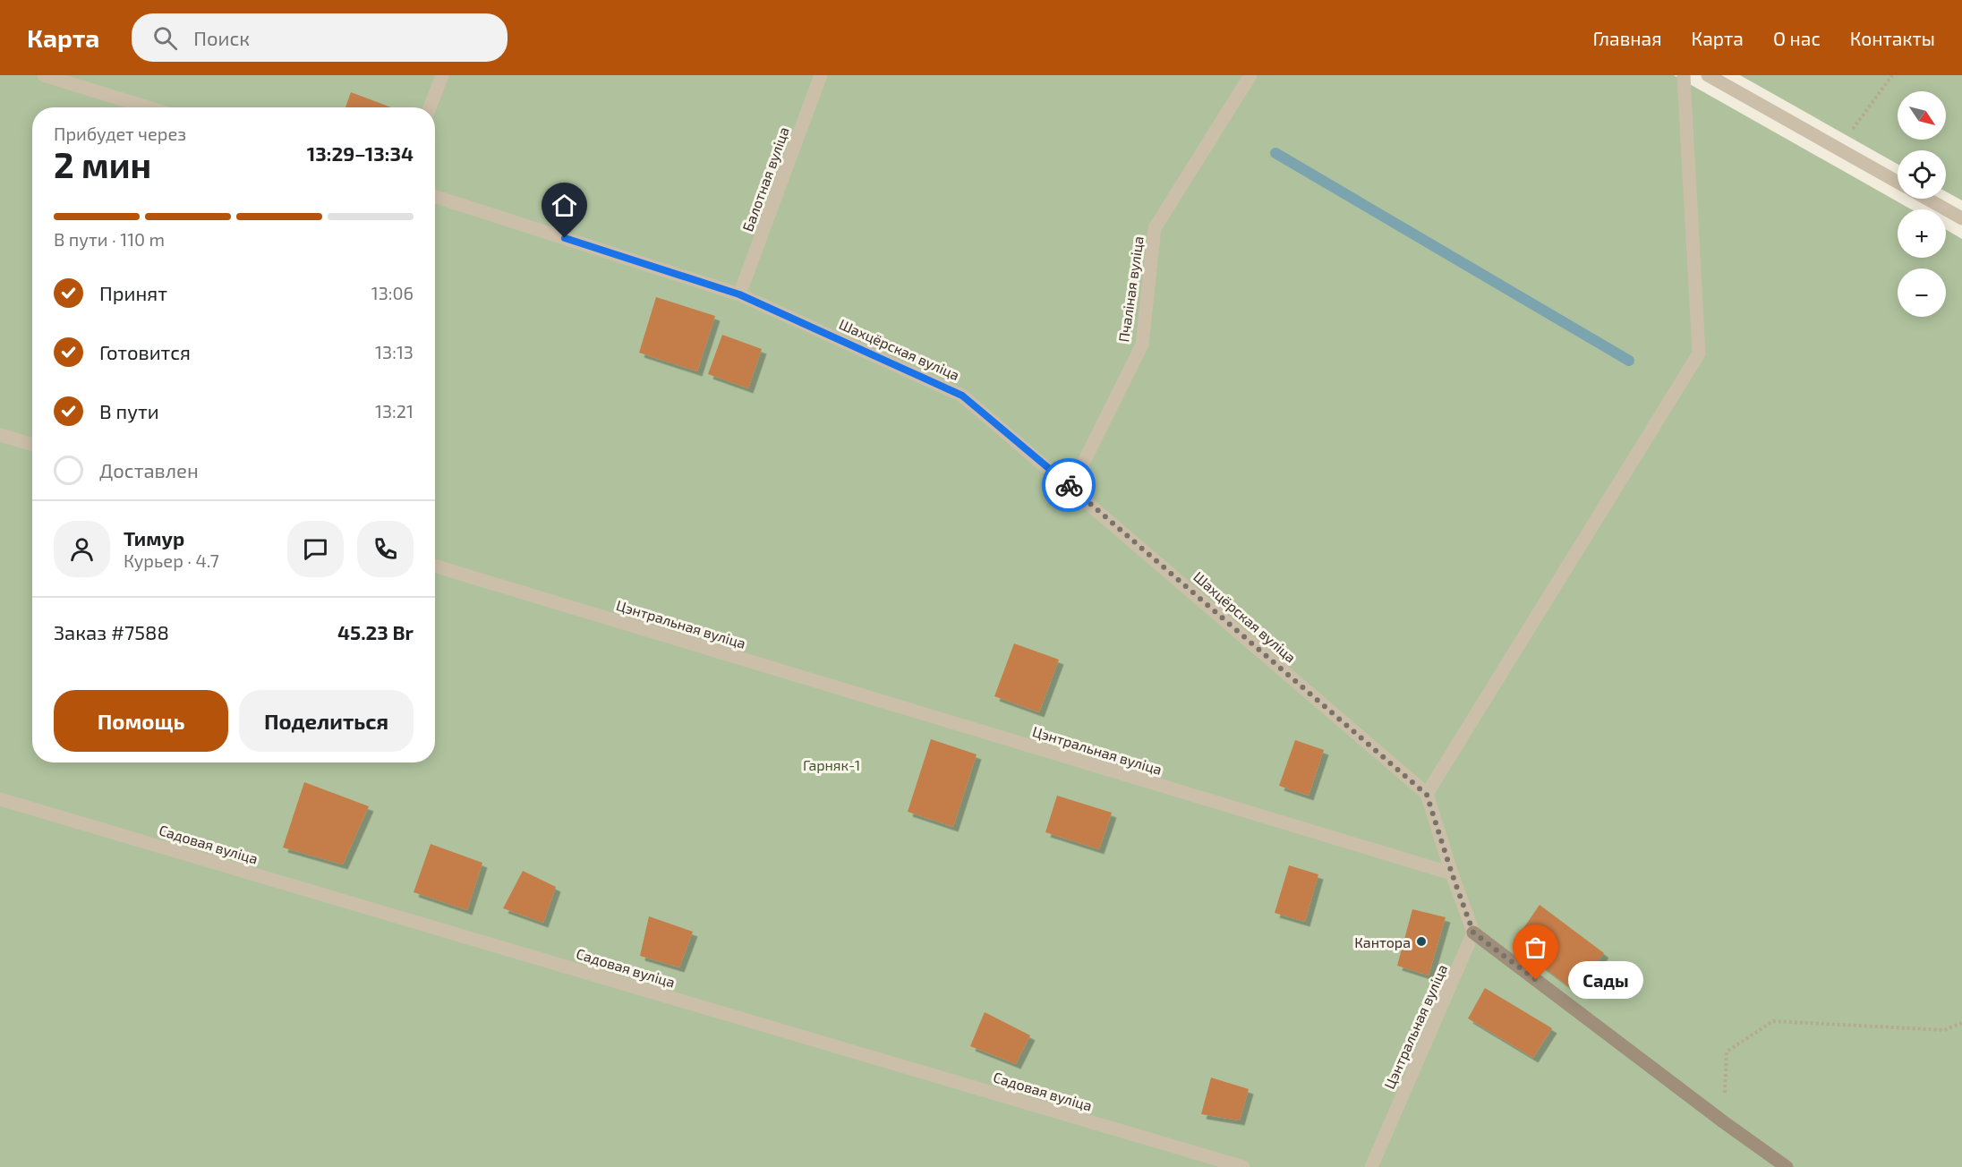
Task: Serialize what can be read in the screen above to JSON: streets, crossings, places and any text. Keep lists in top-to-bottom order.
{
  "streets": {
    "street": [
      "Балотная вуліца",
      "Пчаліная вуліца",
      "Шахцёрская вуліца",
      "Цэнтральная вуліца",
      "Садовая вуліца"
    ]
  },
  "crossings": [
    ["Балотная вуліца", "Шахцёрская вуліца"],
    ["Пчаліная вуліца", "Шахцёрская вуліца"]
  ],
  "parks": ["Гарняк-1"],
  "places": ["Кантора", "Сады"],
  "north": "bottom right",
  "page": {
    "header": "Карта",
    "search": "Поиск",
    "nav": [
      "Главная",
      "Карта",
      "О нас",
      "Контакты"
    ],
    "map_buttons": ["+", "−"],
    "heading": ["2 мин", "Прибудет через", "13:29–13:34"],
    "panel": [
      "Тимур",
      "Курьер · 4.7",
      "Заказ #7588",
      "45.23 Br"
    ],
    "bar": "В пути · 110 m",
    "list": [
      ["Принят", "13:06"],
      ["Готовится", "13:13"],
      ["В пути", "13:21"],
      "Доставлен"
    ],
    "buttons": ["Помощь", "Поделиться"],
    "bubble": "Сады"
  }
}
